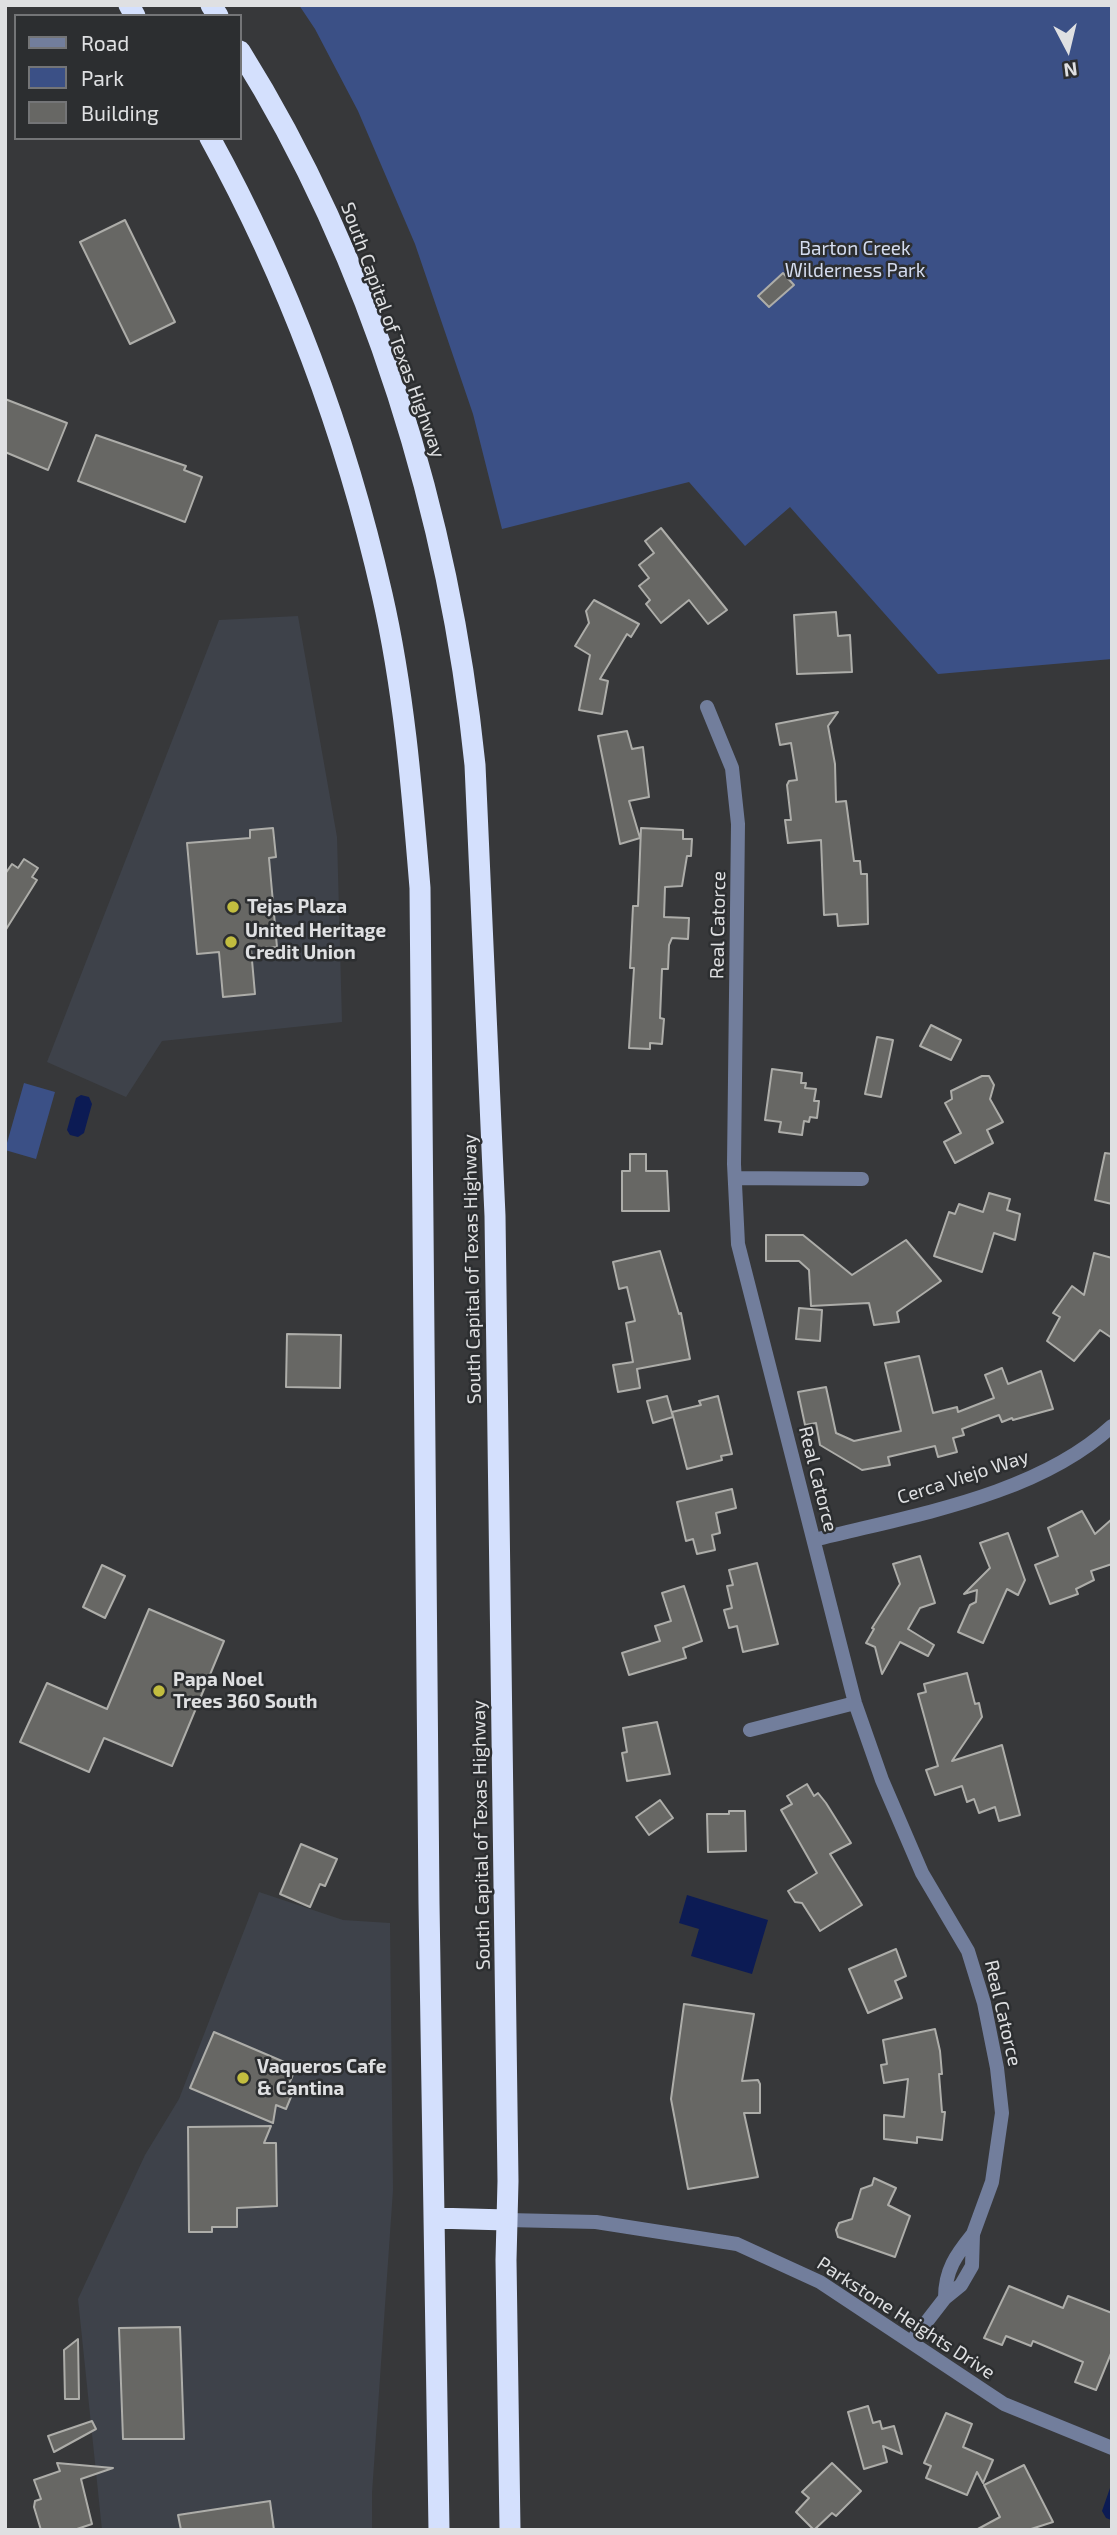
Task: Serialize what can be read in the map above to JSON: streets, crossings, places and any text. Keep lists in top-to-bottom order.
{
  "streets": {
    "highway": ["South Capital of Texas Highway"],
    "street": ["Real Catorce", "Cerca Viejo Way", "Parkstone Heights Drive"]
  },
  "crossings": [
    ["South Capital of Texas Highway", "Parkstone Heights Drive"],
    ["Real Catorce", "Cerca Viejo Way"],
    ["Real Catorce", "Parkstone Heights Drive"]
  ],
  "parks": ["Barton Creek Wilderness Park"],
  "places": [
    "Tejas Plaza",
    "United Heritage Credit Union",
    "Papa Noel Trees 360 South",
    "Vaqueros Cafe & Cantina"
  ],
  "legend": ["Road", "Park", "Building"],
  "north": "bottom"
}
